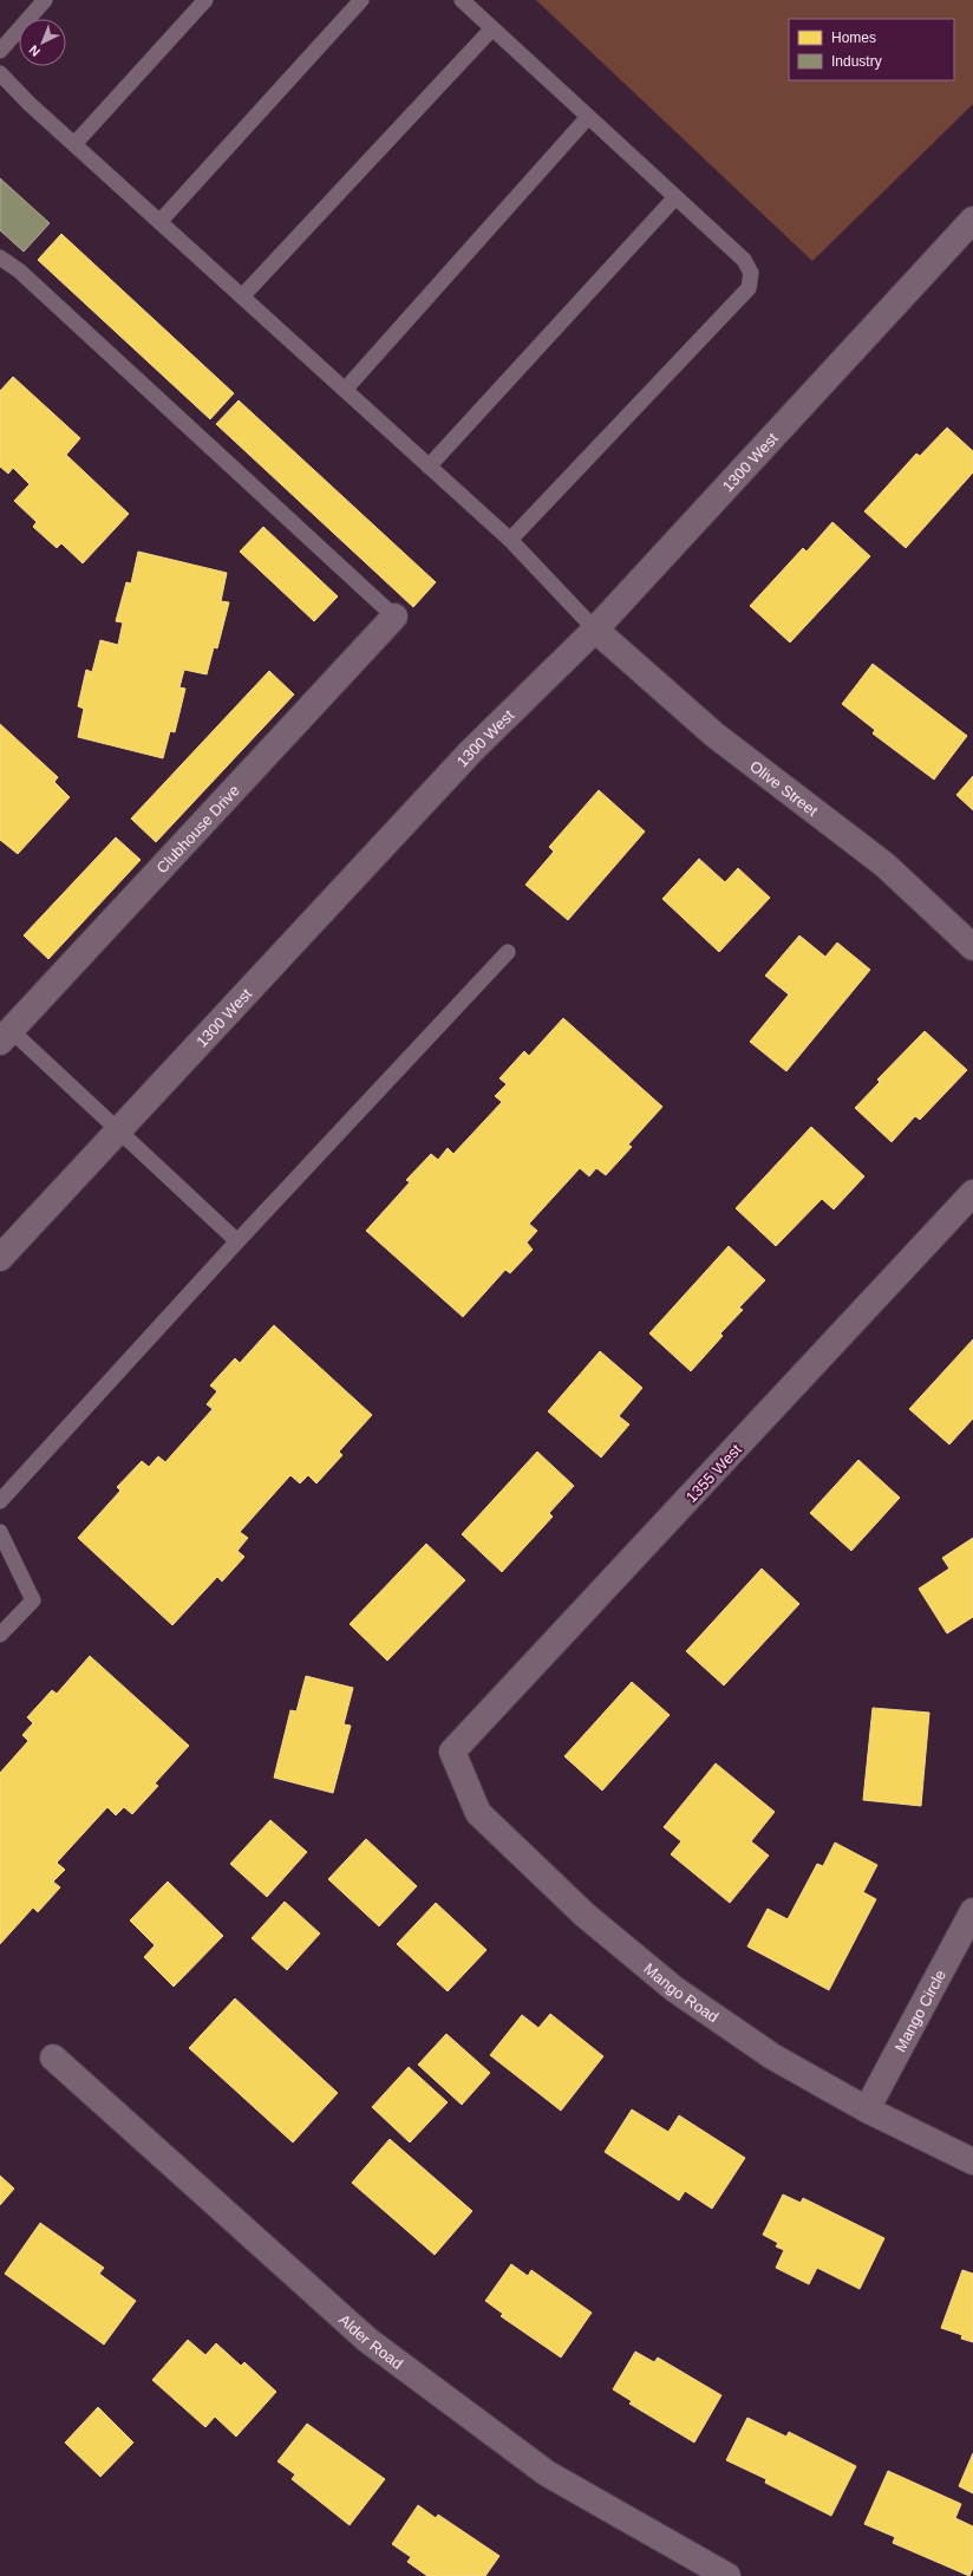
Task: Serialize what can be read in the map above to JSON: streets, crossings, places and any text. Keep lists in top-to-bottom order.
{
  "streets": {
    "street": [
      "1300 West",
      "Olive Street",
      "Clubhouse Drive",
      "1355 West",
      "Mango Road",
      "Mango Circle",
      "Alder Road"
    ]
  },
  "crossings": [
    ["1300 West", "Olive Street"],
    ["1355 West", "Mango Road"],
    ["Mango Road", "Mango Circle"]
  ],
  "legend": ["Homes", "Industry"],
  "north": "bottom left"
}
